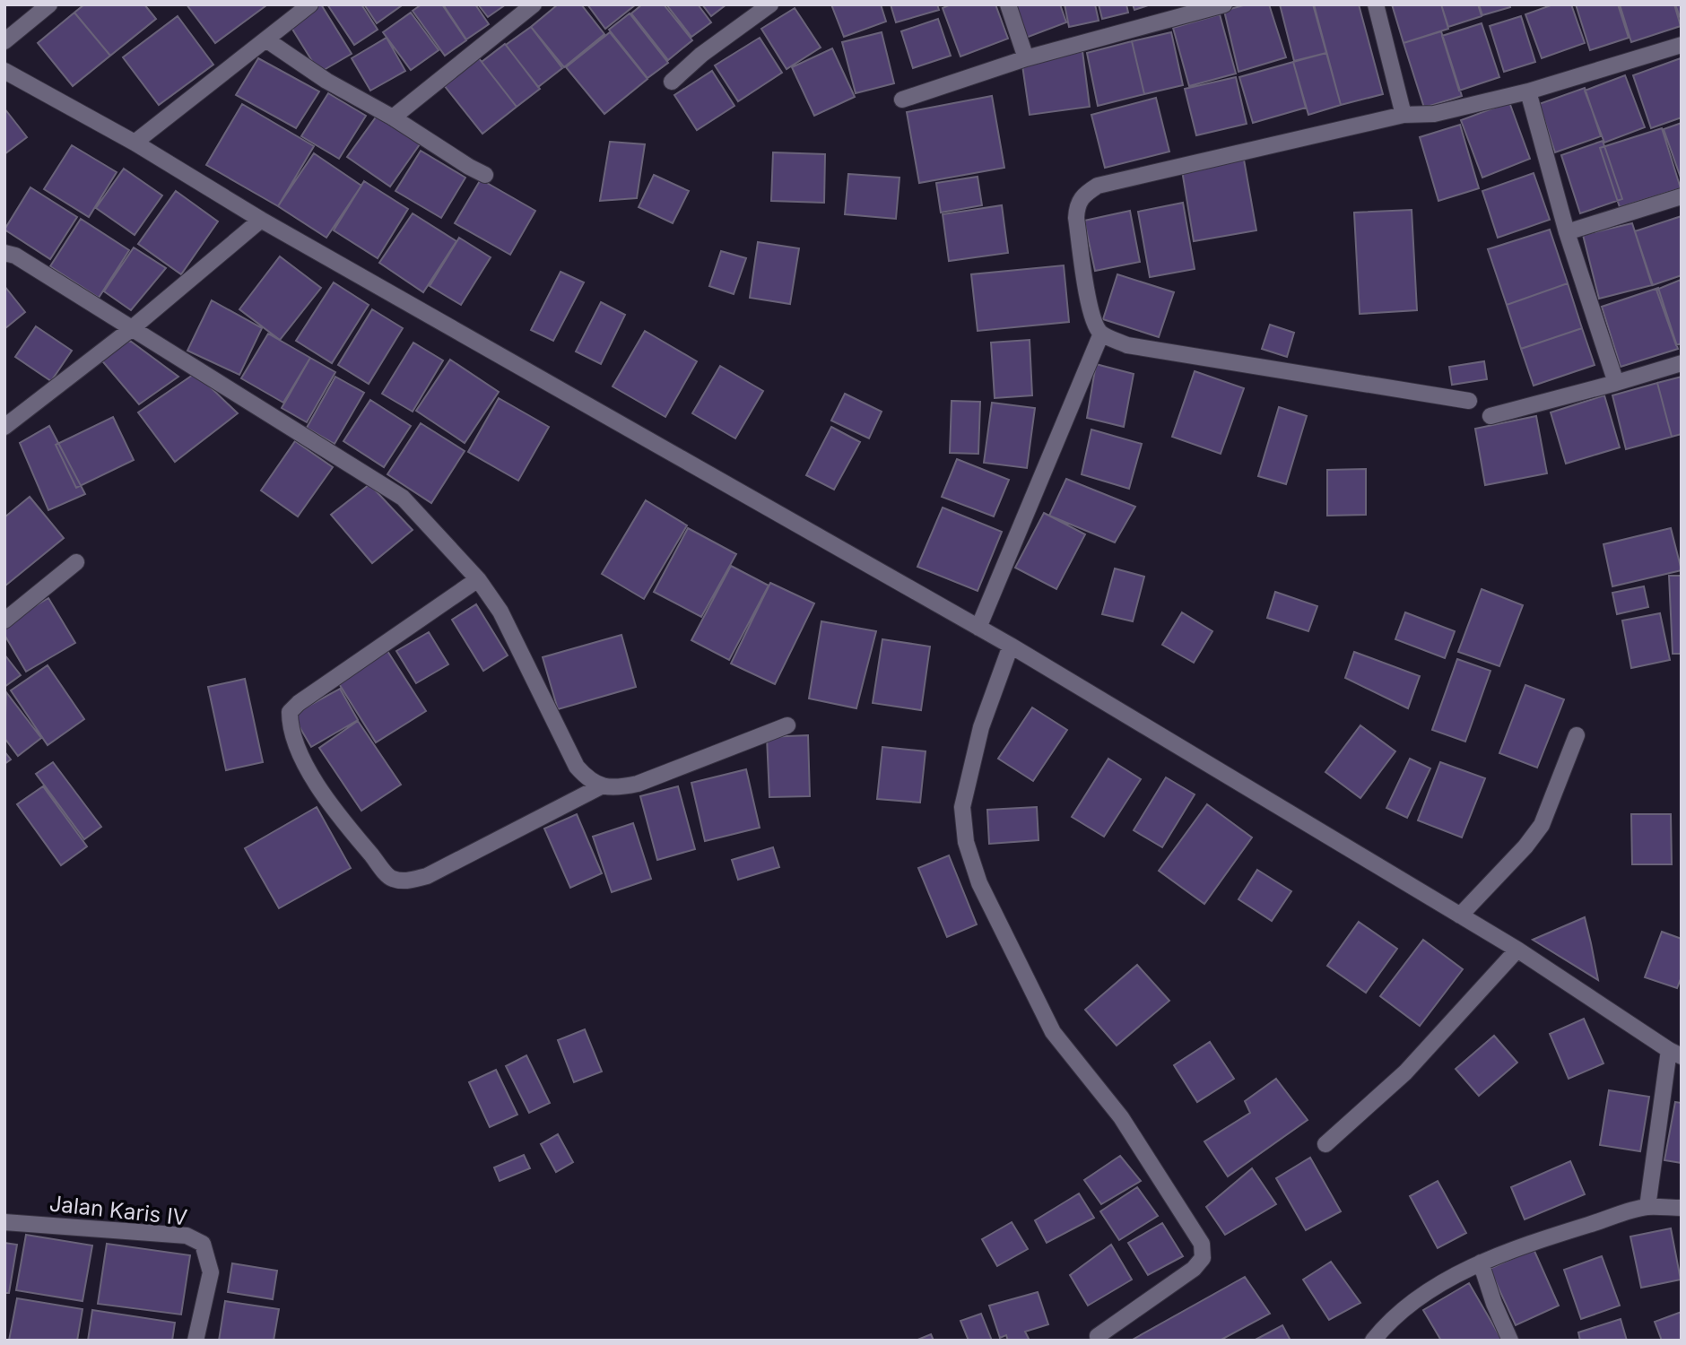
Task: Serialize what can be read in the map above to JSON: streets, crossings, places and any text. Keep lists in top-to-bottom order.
{
  "streets": {
    "street": ["Jalan Karis IV"]
  }
}
